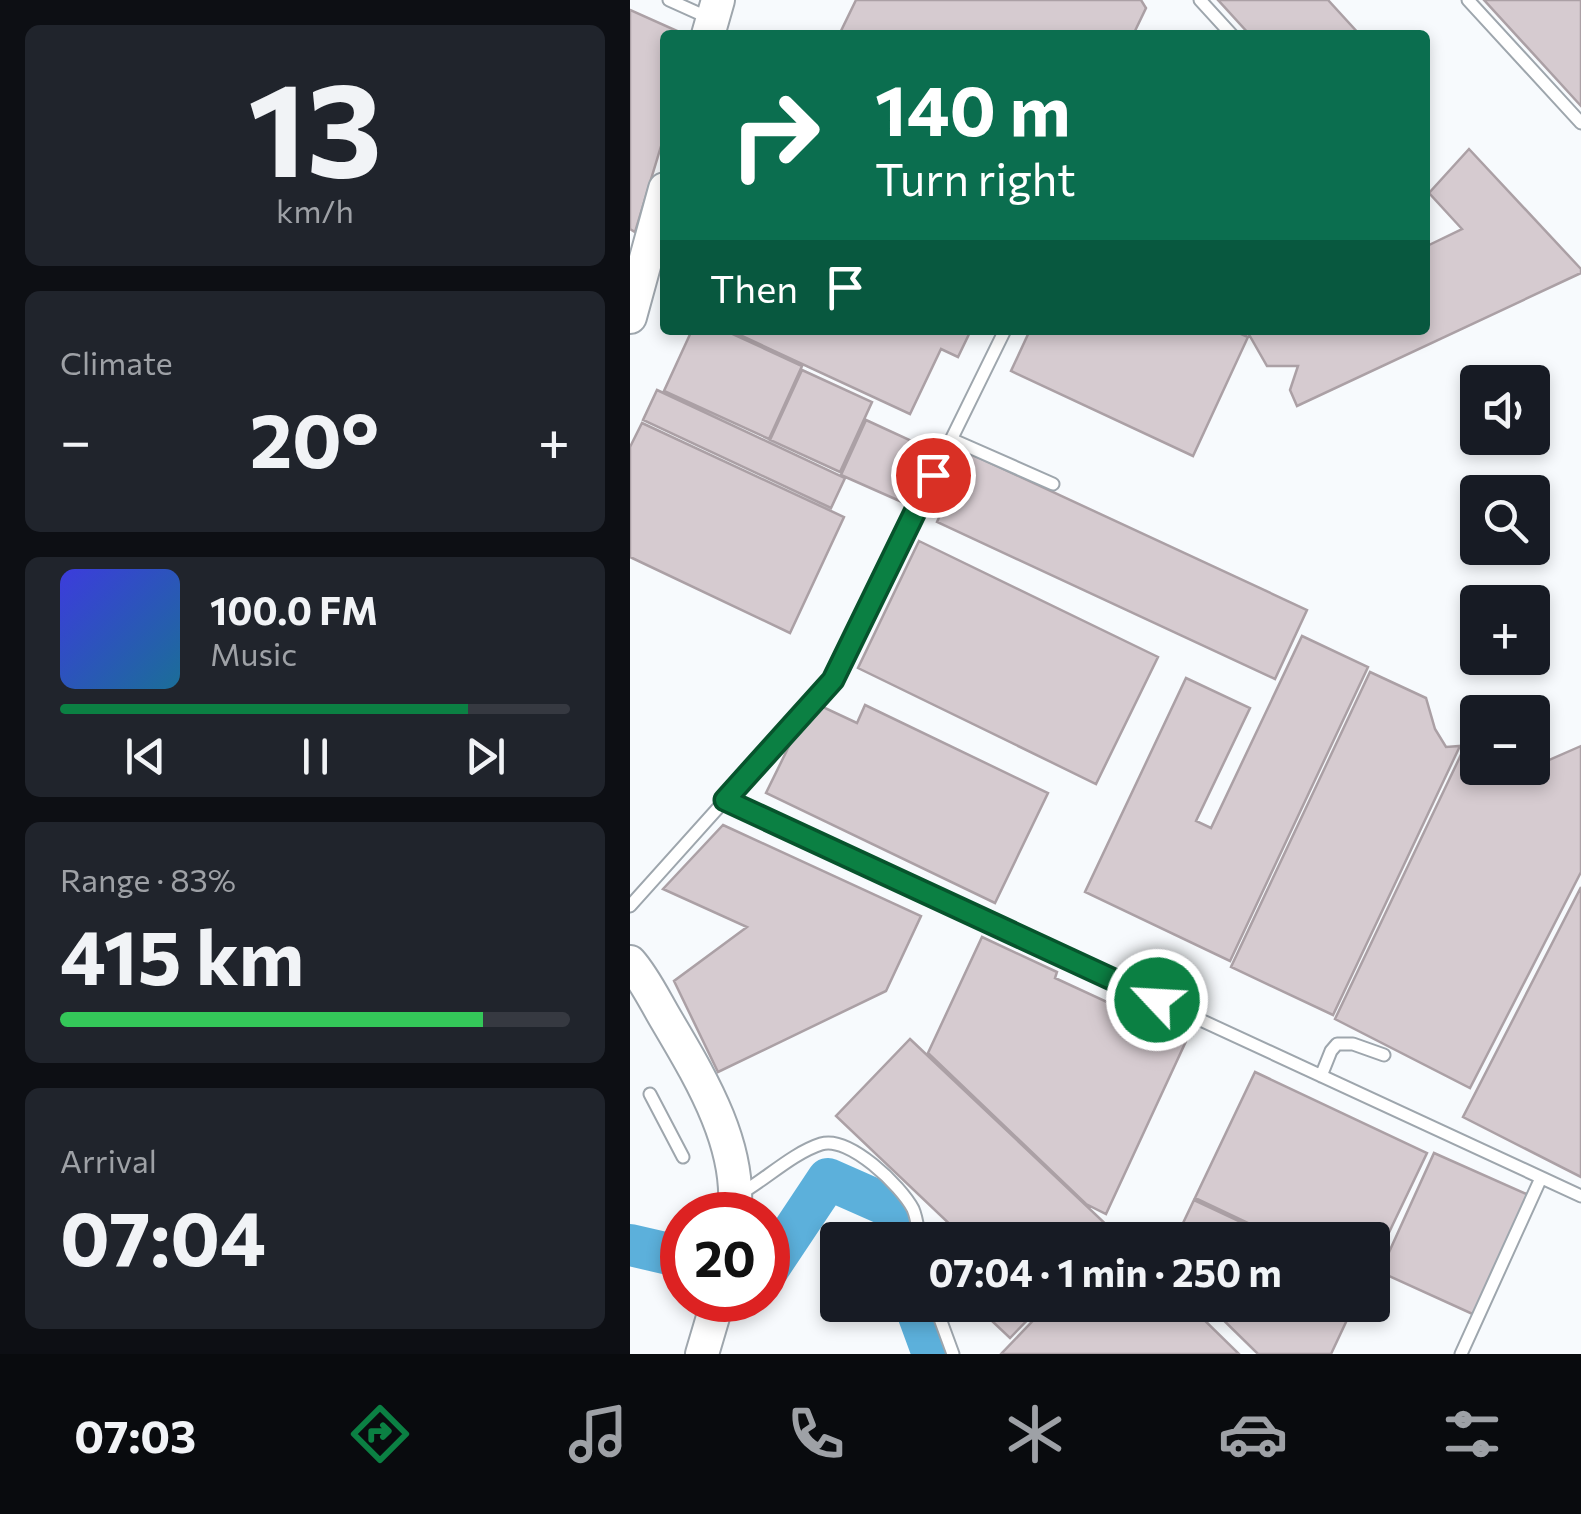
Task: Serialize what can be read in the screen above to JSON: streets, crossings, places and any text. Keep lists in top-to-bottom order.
{
  "page": {
    "tile": [
      ["13", "km/h"],
      "Climate",
      ["Range · 83%", "415 km"],
      ["Arrival", "07:04"]
    ],
    "turn": ["140 m", "Turn right"],
    "then": "Then",
    "map_buttons": ["+", "−"],
    "heat": ["−", "20°", "+"],
    "song": ["100.0 FM", "Music"],
    "limit": "20",
    "trip": "07:04 · 1 min · 250 m",
    "tabs": "07:03"
  }
}
